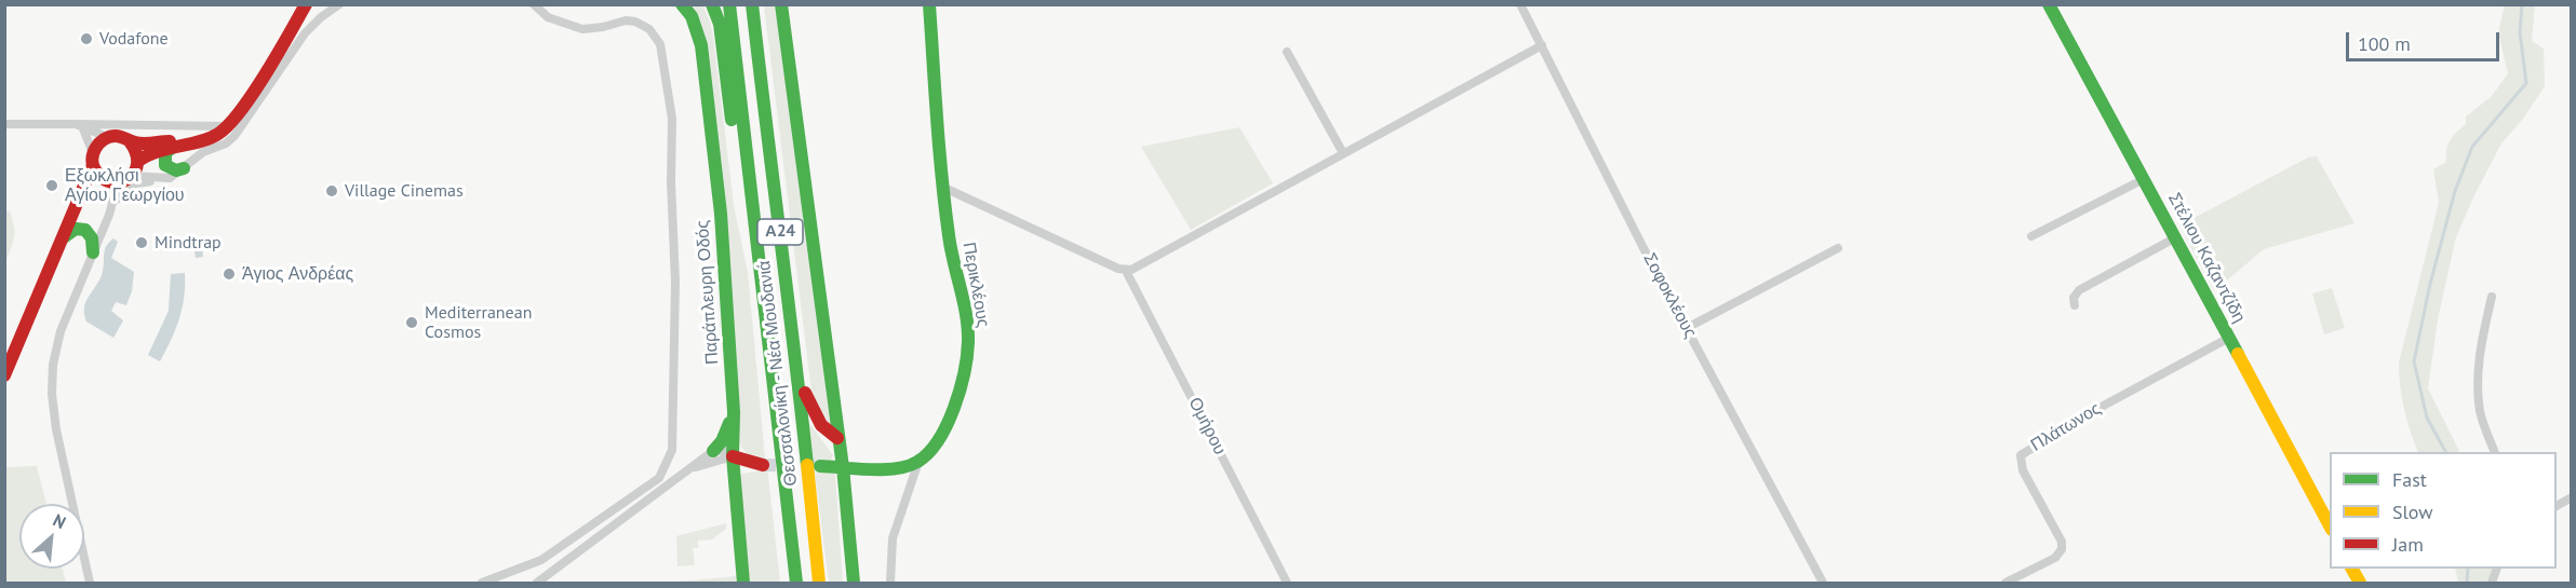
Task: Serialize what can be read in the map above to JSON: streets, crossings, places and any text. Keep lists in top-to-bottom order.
{
  "streets": {
    "main road": [
      "Α24",
      "Στέλιου Καζαντζίδη",
      "Περικλέους",
      "Παράπλευρη Οδός",
      "Θεσσαλονίκη - Νέα Μουδανιά"
    ],
    "street": ["Σοφοκλέους", "Ομήρου", "Πλάτωνος"]
  },
  "crossings": [
    ["Στέλιου Καζαντζίδη", "Πλάτωνος"]
  ],
  "places": [
    "Vodafone",
    "Εξωκλήσι Αγίου Γεωργίου",
    "Village Cinemas",
    "Mindtrap",
    "Άγιος Ανδρέας",
    "Mediterranean Cosmos"
  ],
  "legend": ["Fast", "Slow", "Jam"],
  "scale_bar": "100 m",
  "north": "top right"
}
